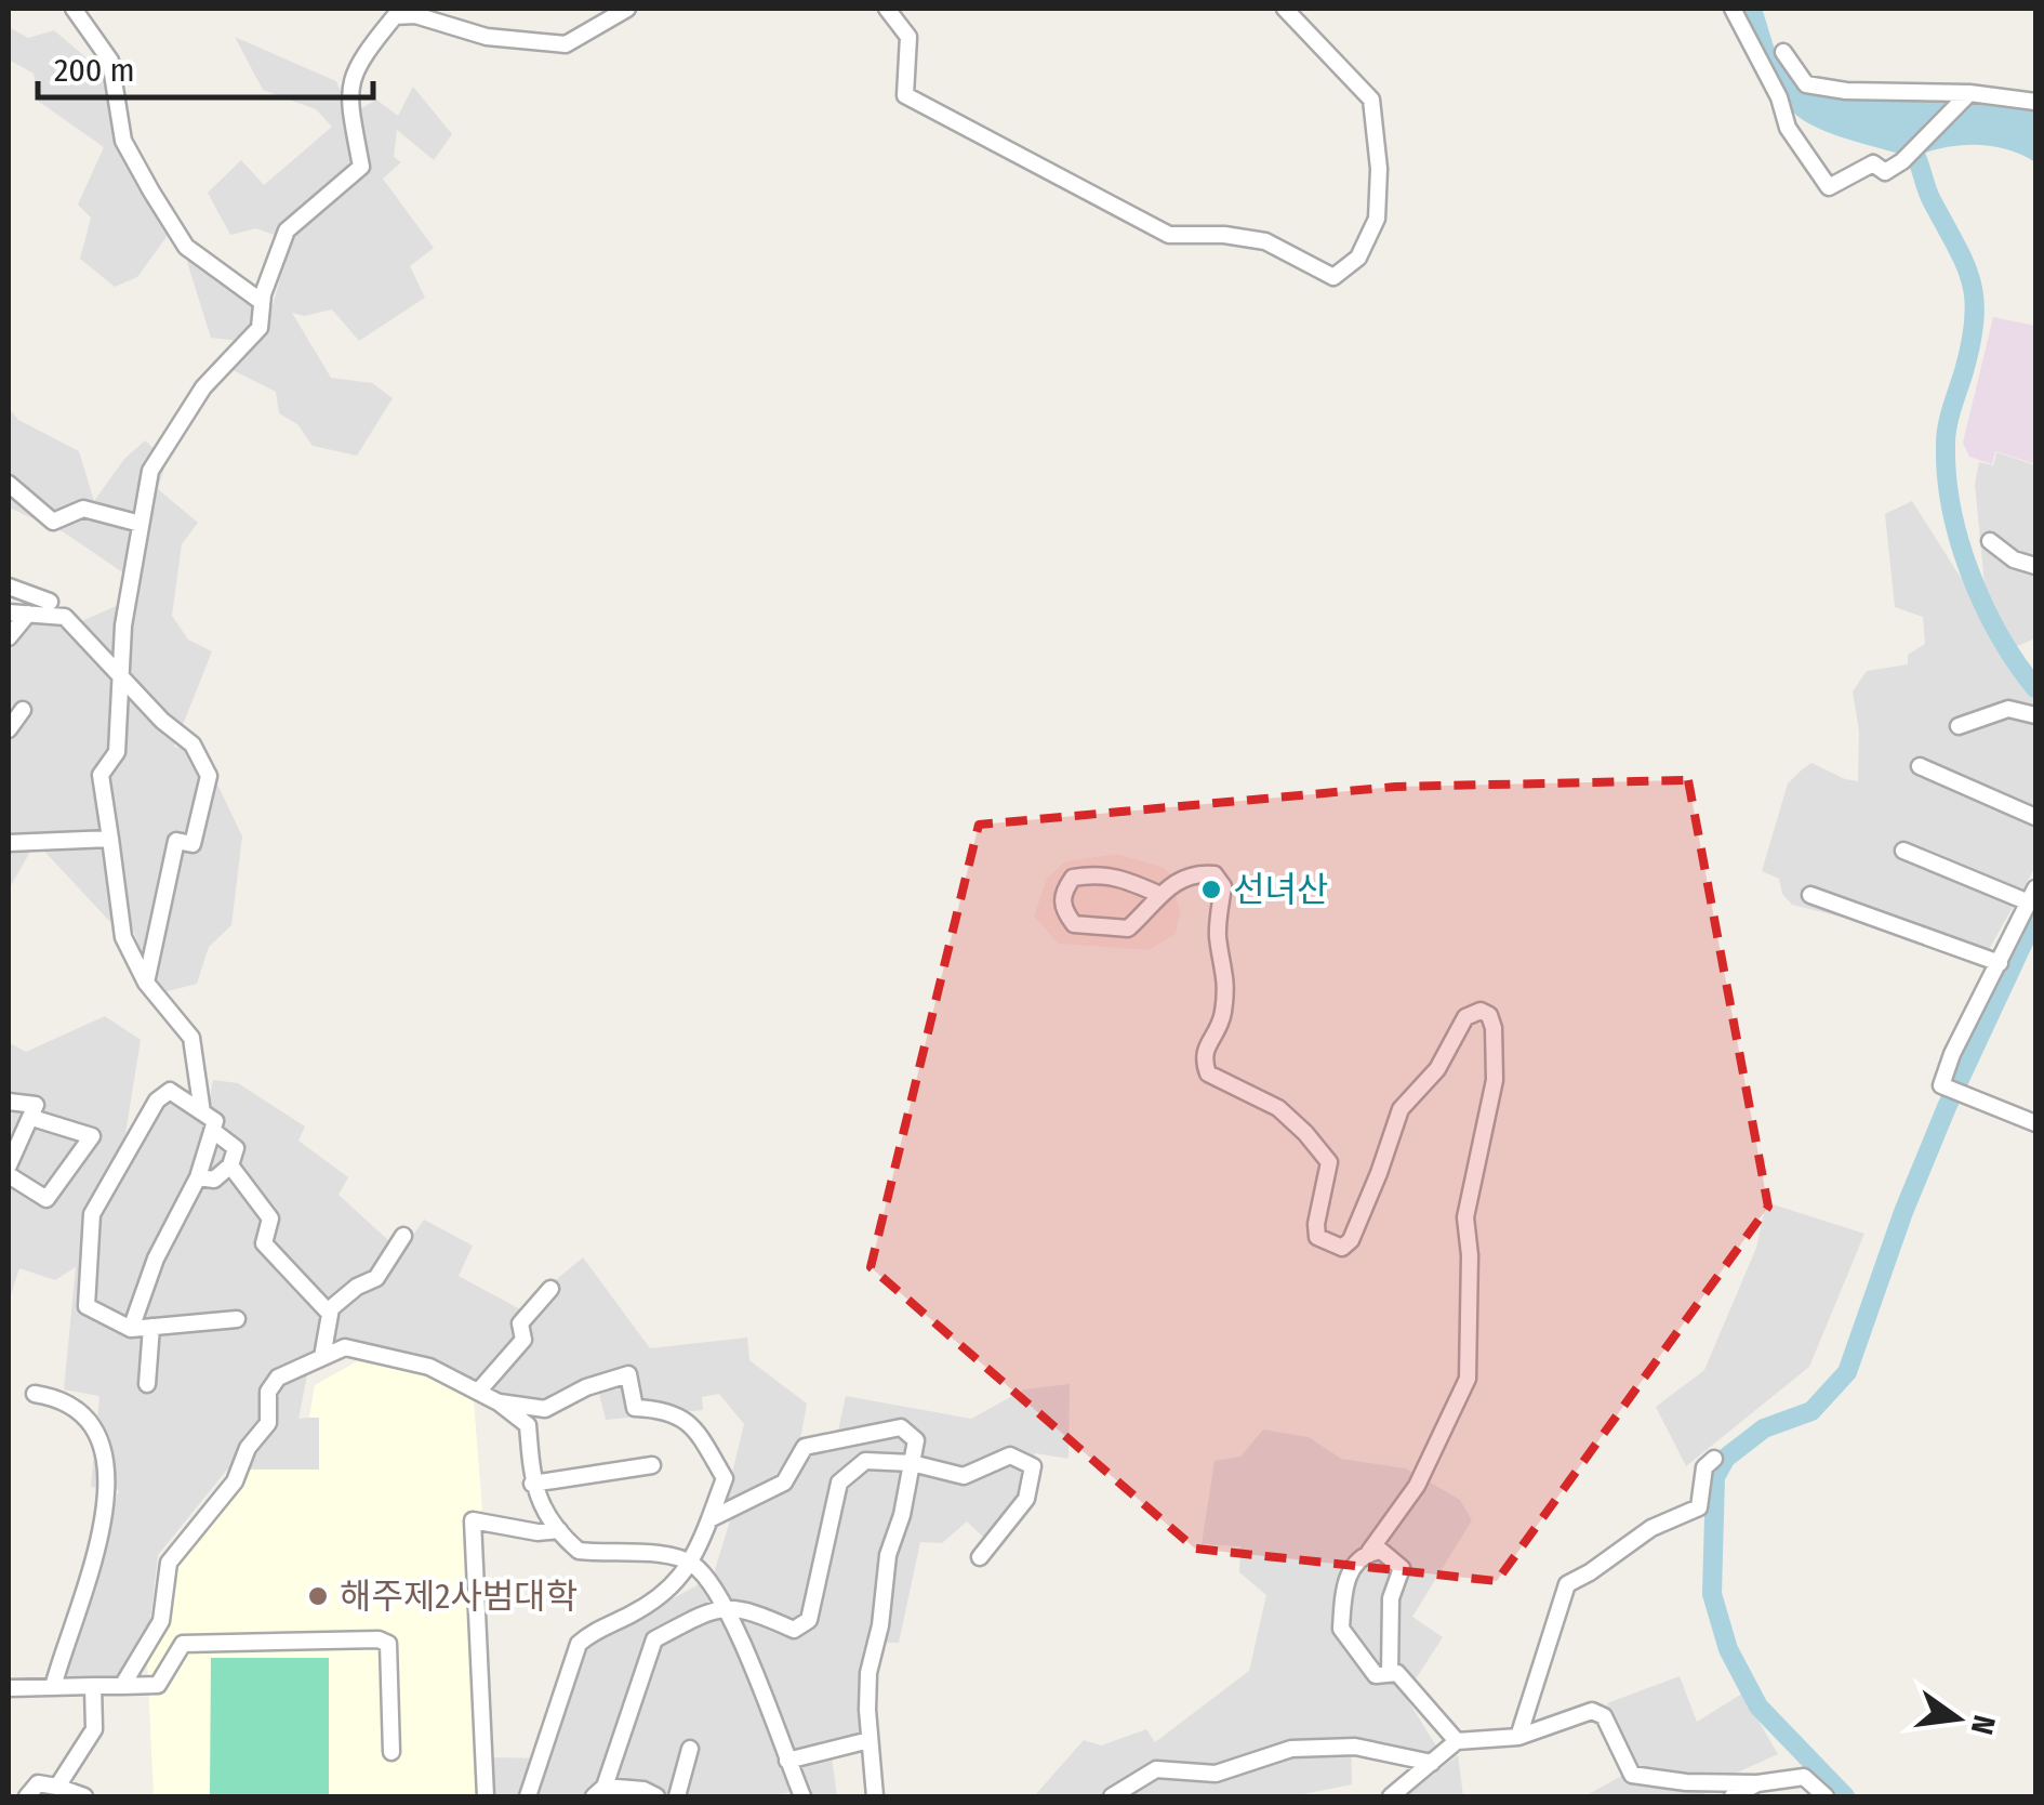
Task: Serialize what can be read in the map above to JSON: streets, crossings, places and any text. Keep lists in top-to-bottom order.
{
  "places": ["선녀산", "해주제2사범대학"],
  "scale_bar": "200 m",
  "north": "right"
}
